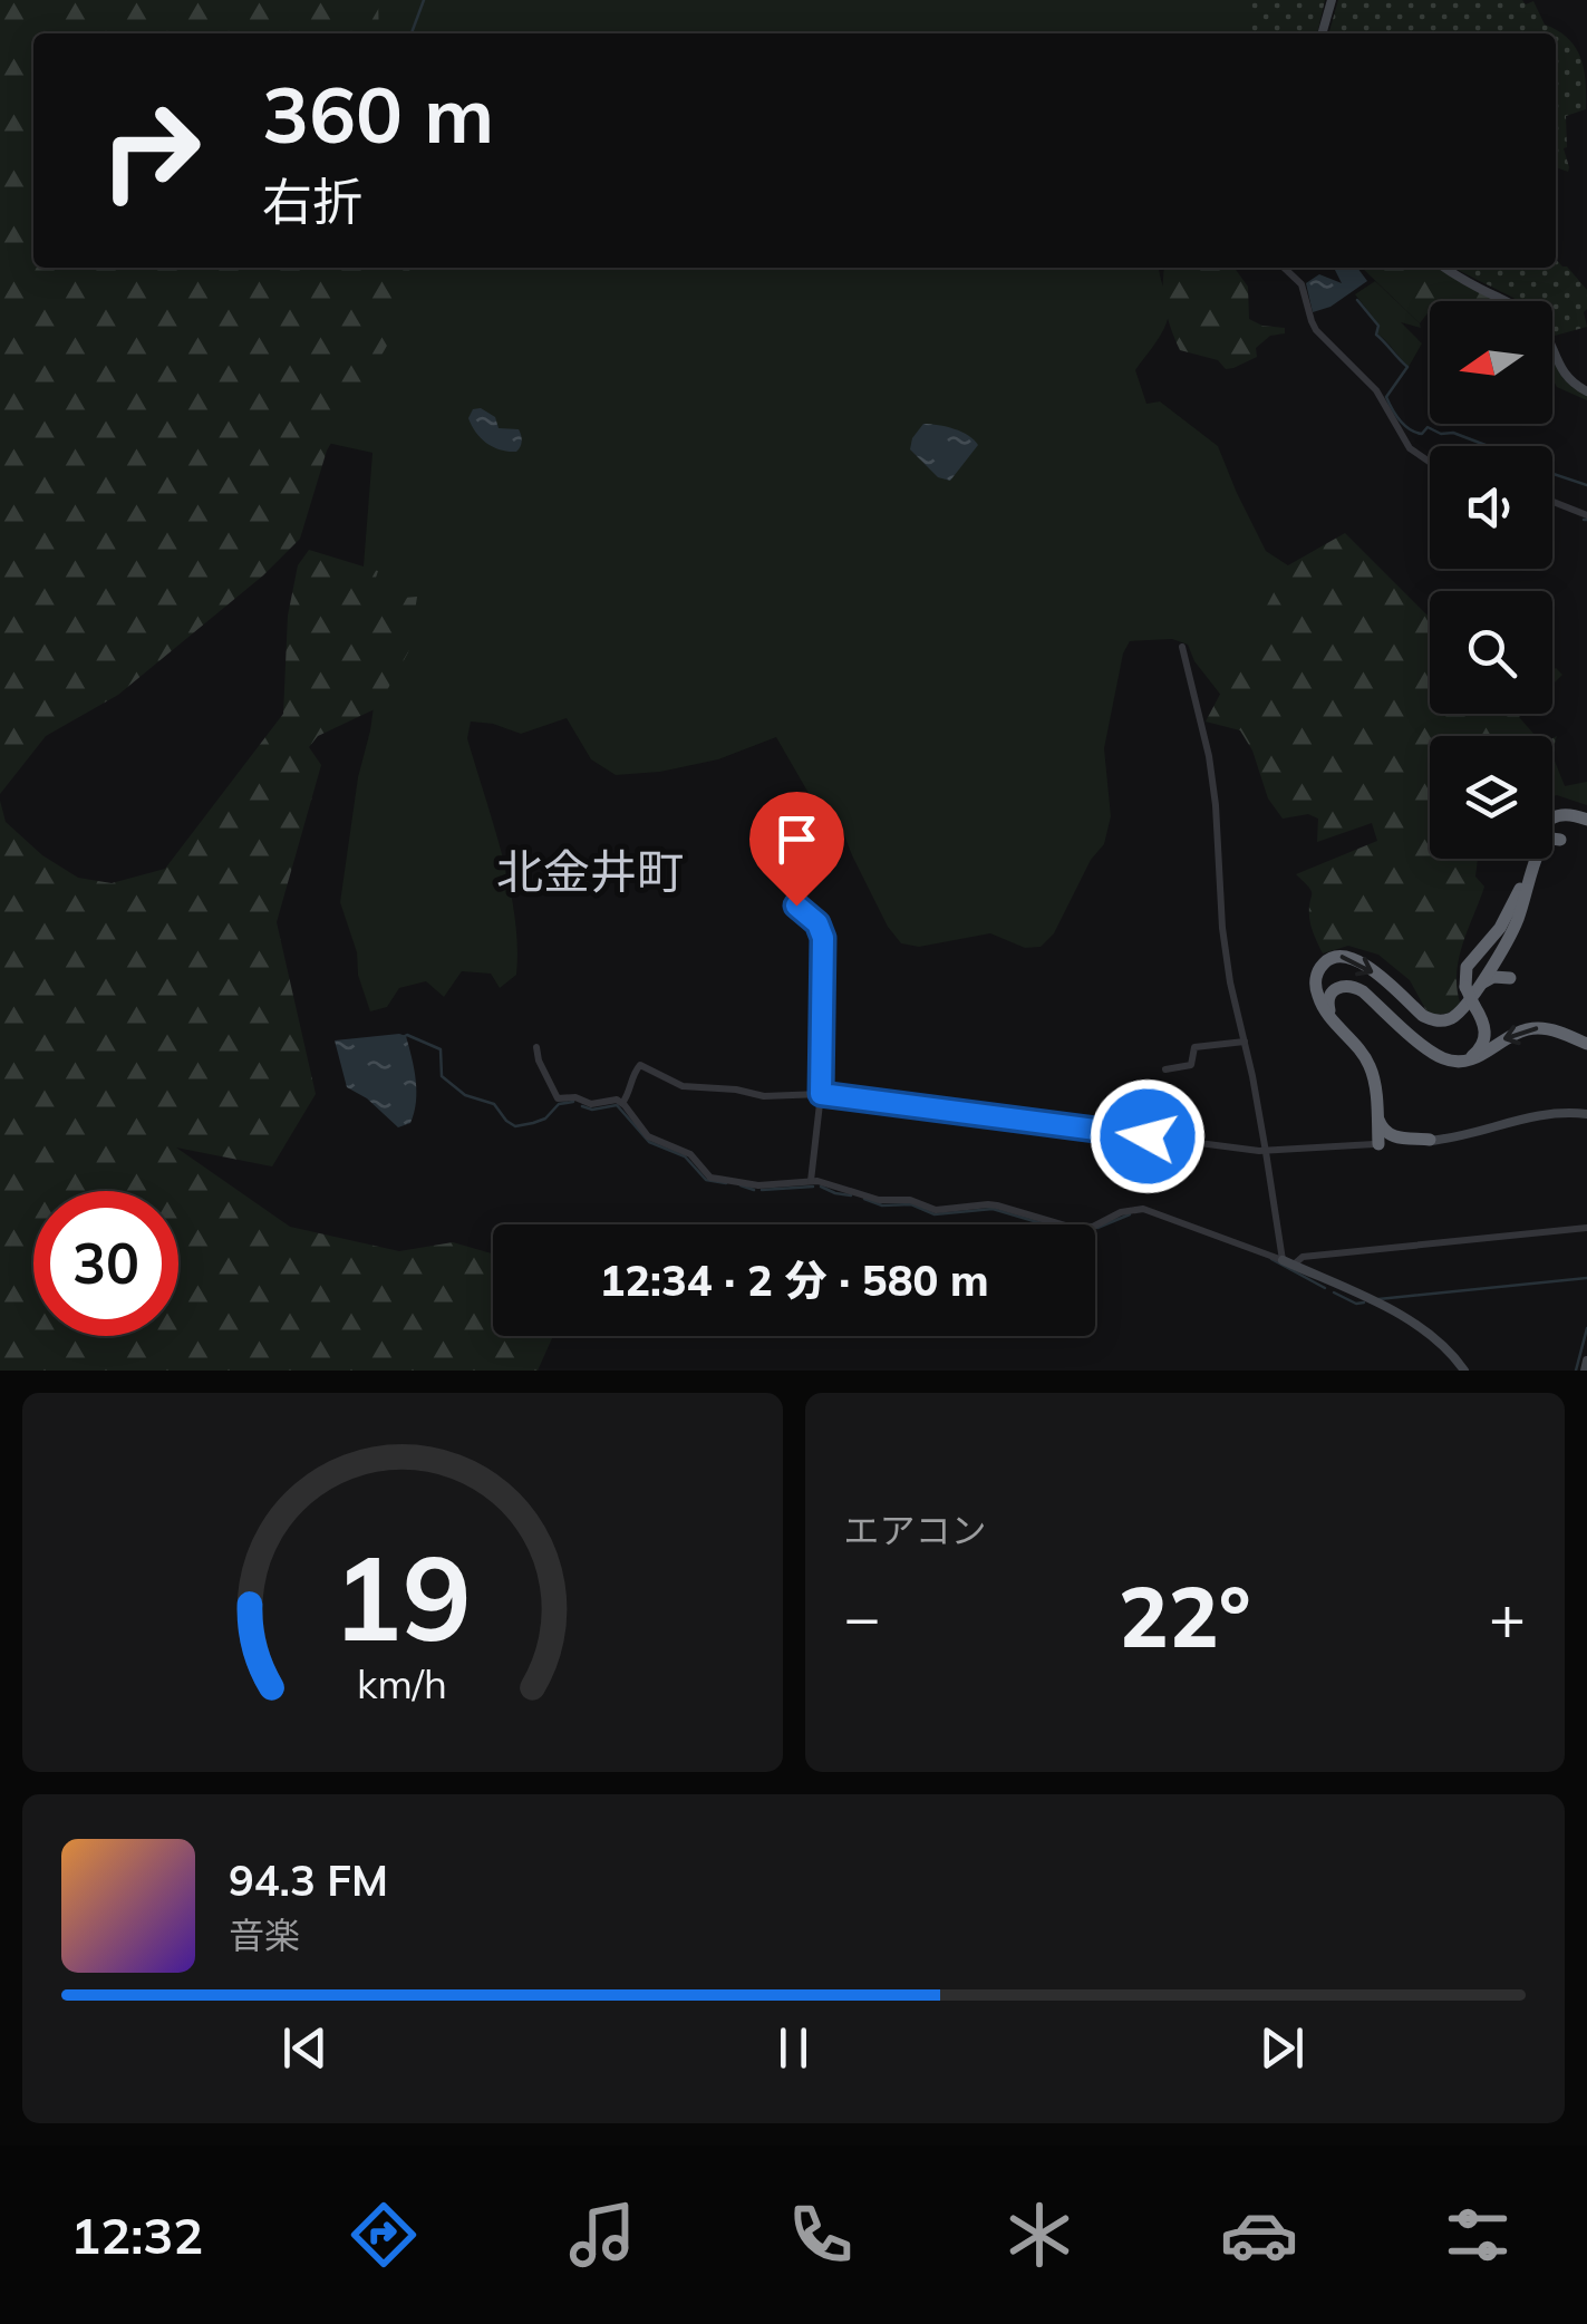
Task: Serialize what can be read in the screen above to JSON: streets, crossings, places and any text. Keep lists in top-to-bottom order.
{
  "districts": ["北金井町"],
  "north": "left",
  "page": {
    "turn": ["360 m", "右折"],
    "limit": "30",
    "trip": "12:34 · 2 分 · 580 m",
    "tile": "エアコン",
    "heat": ["−", "22°", "+"],
    "song": ["94.3 FM", "音楽"],
    "tabs": "12:32",
    "gauge": ["19", "km/h"]
  }
}
